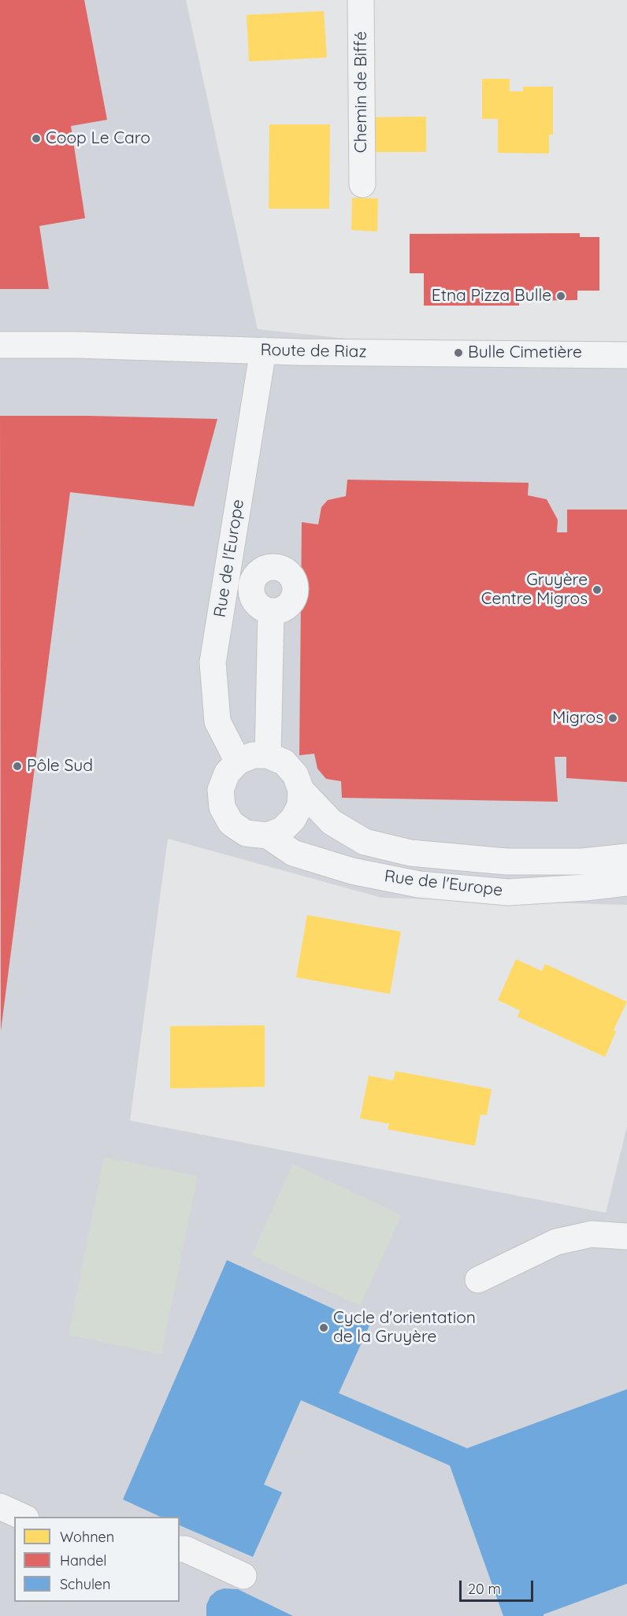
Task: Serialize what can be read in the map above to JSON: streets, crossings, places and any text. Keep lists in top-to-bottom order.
{
  "streets": {
    "street": ["Chemin de Biffé", "Route de Riaz", "Rue de l'Europe"]
  },
  "crossings": [
    ["Route de Riaz", "Rue de l'Europe"]
  ],
  "places": [
    "Coop Le Caro",
    "Etna Pizza Bulle",
    "Bulle Cimetière",
    "Gruyère Centre Migros",
    "Migros",
    "Pôle Sud",
    "Cycle d'orientation de la Gruyère"
  ],
  "legend": ["Wohnen", "Handel", "Schulen"],
  "scale_bar": "20 m"
}
